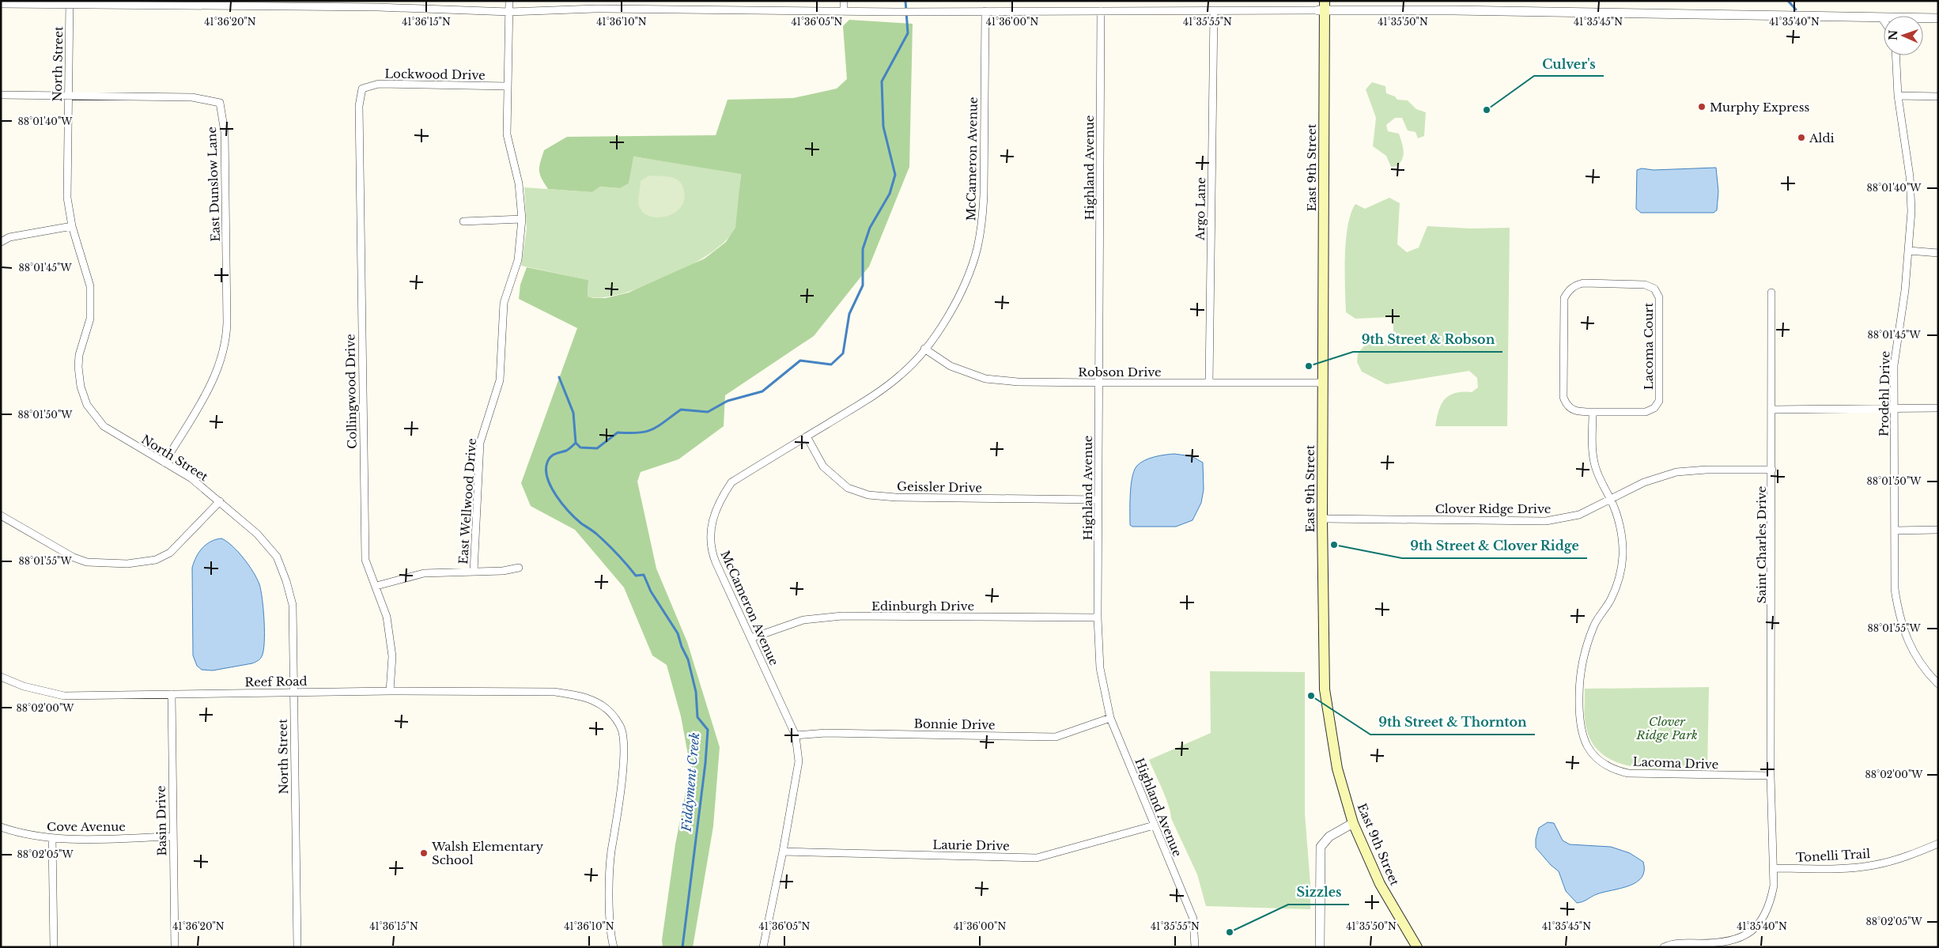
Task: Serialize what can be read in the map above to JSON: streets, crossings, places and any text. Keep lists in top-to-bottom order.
{
  "streets": {
    "main road": ["East 9th Street"],
    "street": [
      "North Street",
      "Lockwood Drive",
      "McCameron Avenue",
      "Highland Avenue",
      "East Dunslow Lane",
      "Argo Lane",
      "Lacoma Court",
      "Robson Drive",
      "Collingwood Drive",
      "Prodehl Drive",
      "Geissler Drive",
      "East Wellwood Drive",
      "Clover Ridge Drive",
      "Saint Charles Drive",
      "Edinburgh Drive",
      "Reef Road",
      "Bonnie Drive",
      "Lacoma Drive",
      "Basin Drive",
      "Cove Avenue",
      "Laurie Drive",
      "Tonelli Trail"
    ]
  },
  "crossings": [
    ["North Street", "East Dunslow Lane"],
    ["North Street", "Reef Road"],
    ["Lockwood Drive", "Collingwood Drive"],
    ["Lockwood Drive", "East Wellwood Drive"],
    ["McCameron Avenue", "Robson Drive"],
    ["McCameron Avenue", "Geissler Drive"],
    ["McCameron Avenue", "Edinburgh Drive"],
    ["McCameron Avenue", "Bonnie Drive"],
    ["McCameron Avenue", "Laurie Drive"],
    ["Highland Avenue", "Robson Drive"],
    ["Highland Avenue", "Geissler Drive"],
    ["Highland Avenue", "Edinburgh Drive"],
    ["Highland Avenue", "Bonnie Drive"],
    ["Highland Avenue", "Laurie Drive"],
    ["East 9th Street", "Robson Drive"],
    ["East 9th Street", "Clover Ridge Drive"],
    ["Argo Lane", "Robson Drive"],
    ["Collingwood Drive", "Reef Road"],
    ["Clover Ridge Drive", "Saint Charles Drive"],
    ["Clover Ridge Drive", "Lacoma Drive"],
    ["Saint Charles Drive", "Lacoma Drive"],
    ["Saint Charles Drive", "Tonelli Trail"],
    ["Reef Road", "Basin Drive"],
    ["Basin Drive", "Cove Avenue"]
  ],
  "water": ["Fiddyment Creek"],
  "parks": ["Clover Ridge Park"],
  "places": [
    "Murphy Express",
    "Culver's",
    "Aldi",
    "9th Street & Robson",
    "9th Street & Clover Ridge",
    "9th Street & Thornton",
    "Walsh Elementary School",
    "Sizzles"
  ],
  "north": "left",
  "coordinates": [
    "41°36'20\"N",
    "41°36'15\"N",
    "41°36'10\"N",
    "41°36'05\"N",
    "41°36'00\"N",
    "41°35'55\"N",
    "41°35'50\"N",
    "41°35'45\"N",
    "41°35'40\"N",
    "88°01'40\"W",
    "88°01'45\"W",
    "88°01'50\"W",
    "88°01'55\"W",
    "88°02'00\"W",
    "88°02'05\"W"
  ]
}
